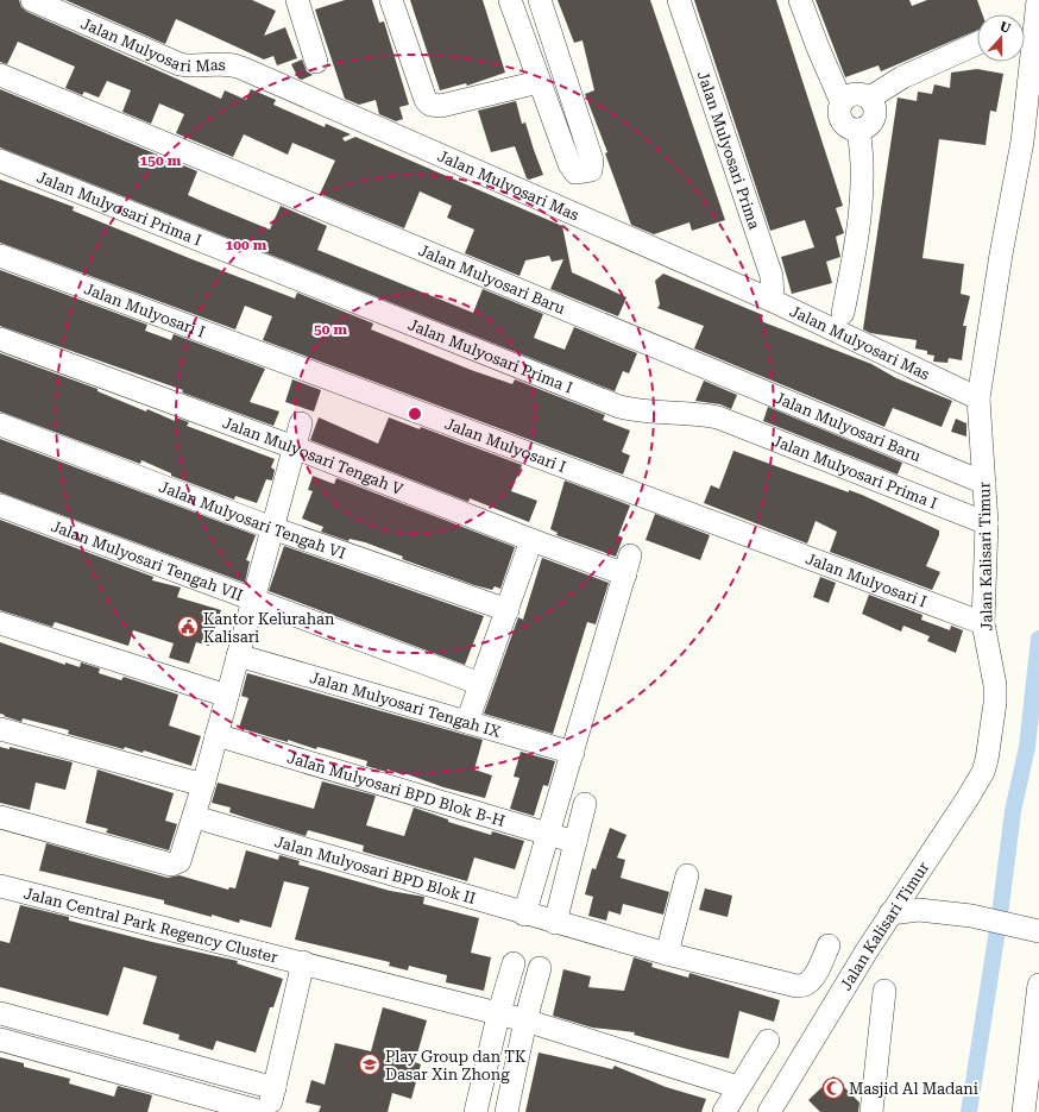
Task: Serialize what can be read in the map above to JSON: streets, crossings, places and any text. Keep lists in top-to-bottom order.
{
  "streets": {
    "street": [
      "Jalan Mulyosari Mas",
      "Jalan Mulyosari Prima",
      "Jalan Mulyosari Prima I",
      "Jalan Mulyosari Baru",
      "Jalan Mulyosari I",
      "Jalan Mulyosari Tengah V",
      "Jalan Mulyosari Tengah VI",
      "Jalan Kalisari Timur",
      "Jalan Mulyosari Tengah VII",
      "Jalan Mulyosari Tengah IX",
      "Jalan Mulyosari BPD Blok B-H",
      "Jalan Mulyosari BPD Blok II",
      "Jalan Central Park Regency Cluster"
    ]
  },
  "crossings": [
    ["Jalan Mulyosari Mas", "Jalan Mulyosari Prima"],
    ["Jalan Mulyosari Mas", "Jalan Kalisari Timur"],
    ["Jalan Mulyosari Prima I", "Jalan Kalisari Timur"],
    ["Jalan Mulyosari Baru", "Jalan Kalisari Timur"],
    ["Jalan Mulyosari I", "Jalan Kalisari Timur"],
    ["Jalan Mulyosari Tengah V", "Jalan Mulyosari Tengah IX"]
  ],
  "places": {
    "public building": ["Kantor Kelurahan Kalisari"],
    "school or university": ["Play Group dan TK Dasar Xin Zhong"],
    "mosque": ["Masjid Al Madani"]
  },
  "north": "top",
  "rings": ["150 m", "100 m", "50 m"]
}
